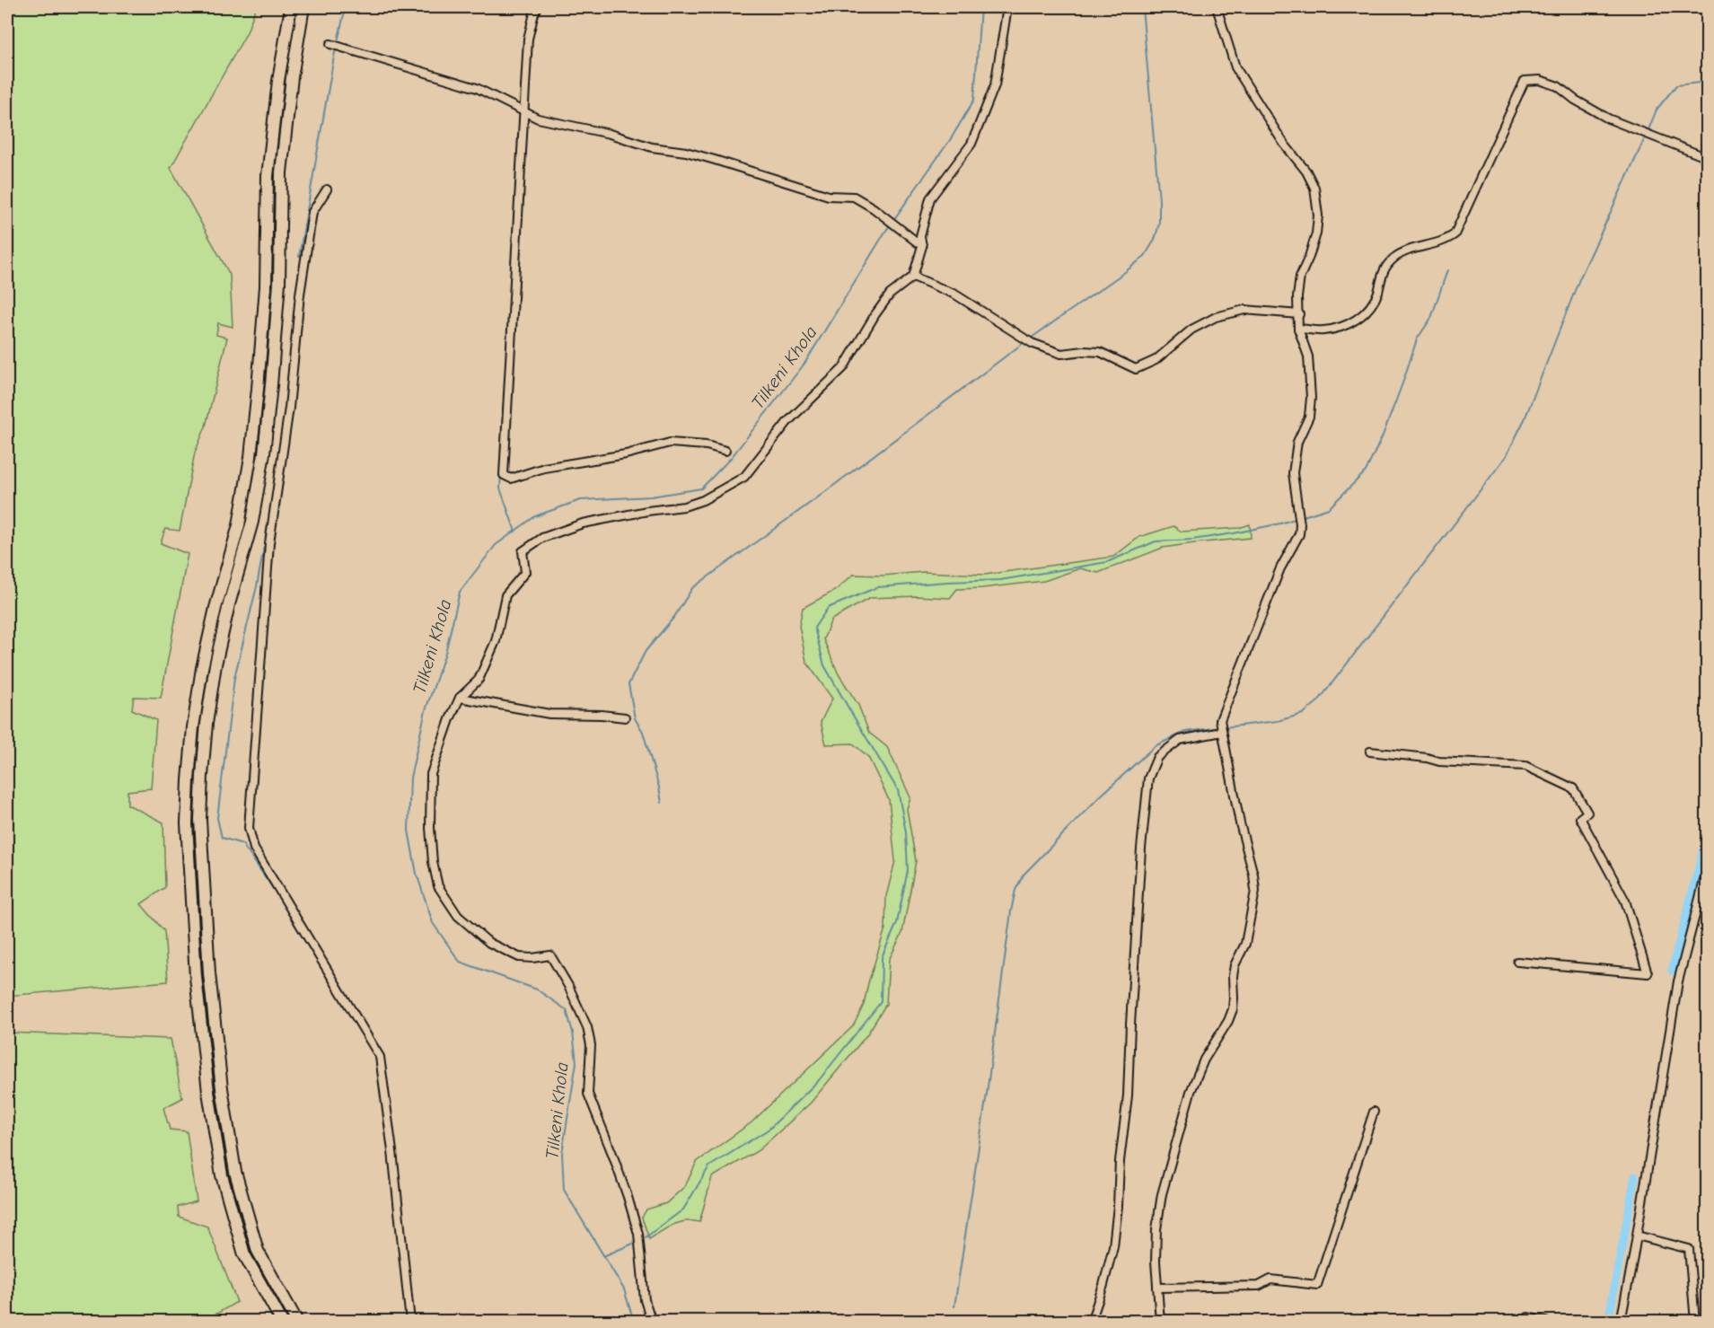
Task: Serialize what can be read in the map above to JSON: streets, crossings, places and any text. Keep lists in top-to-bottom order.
{
  "water": ["Tilkeni Khola"]
}
